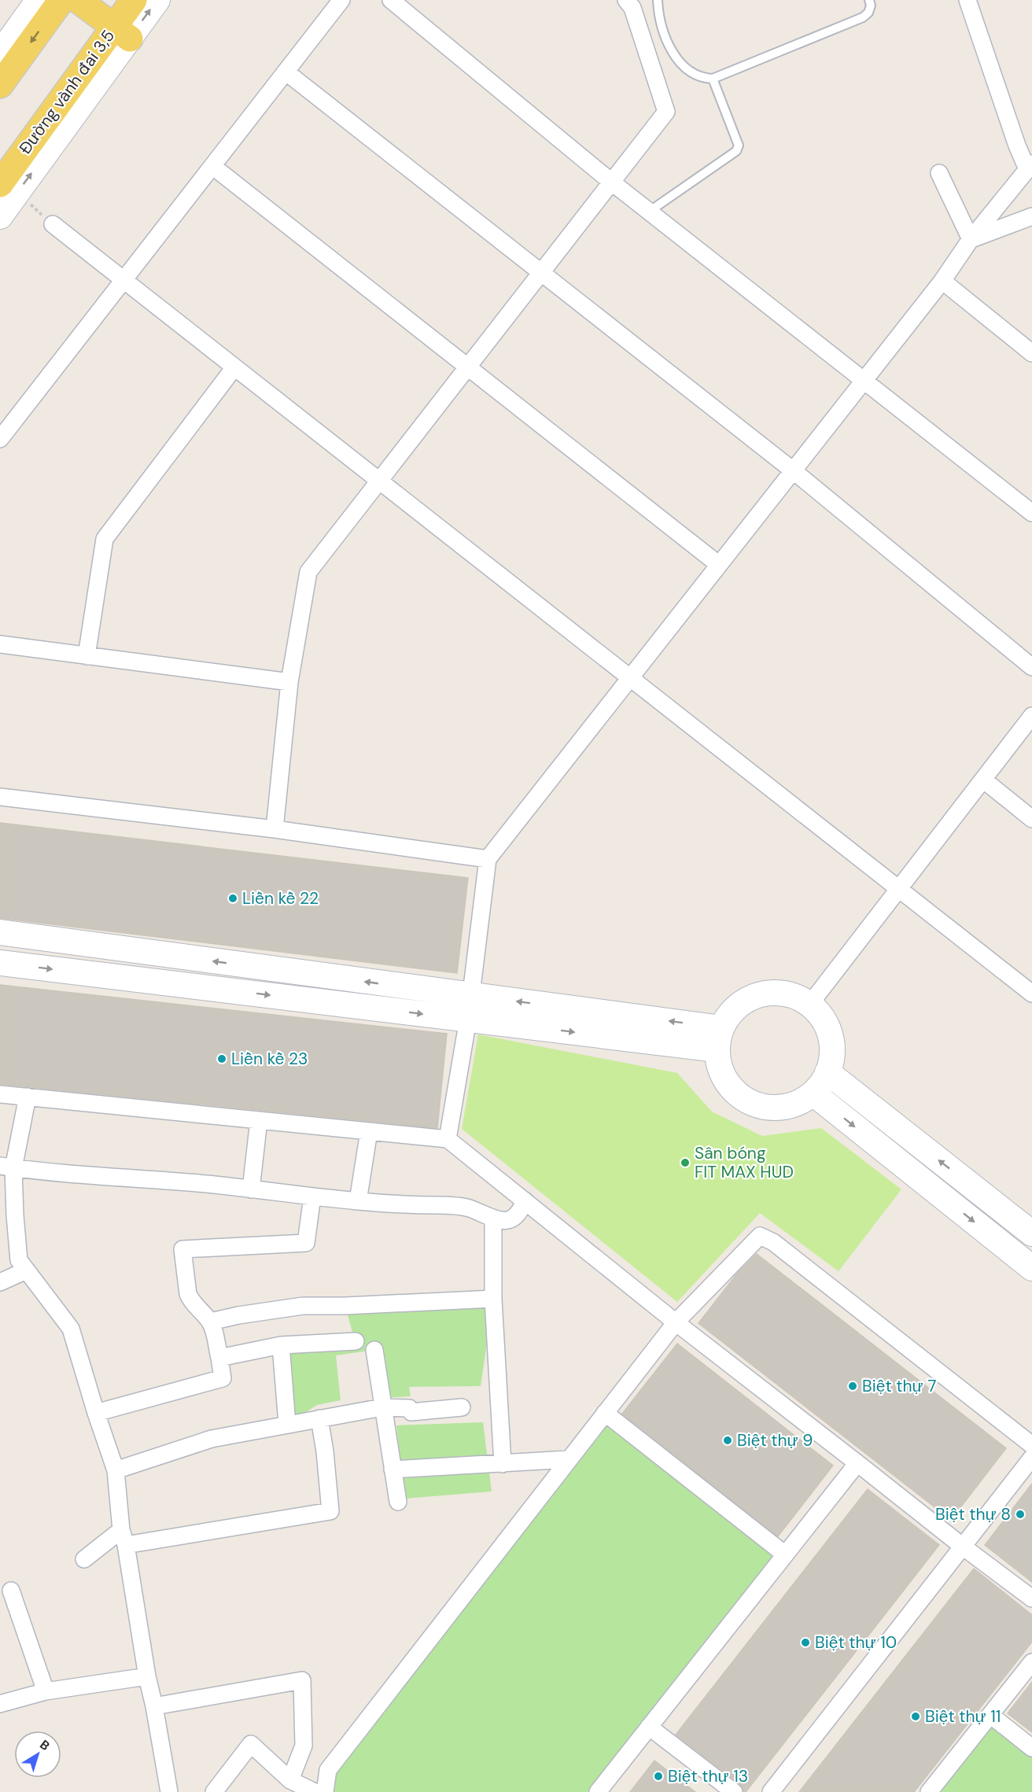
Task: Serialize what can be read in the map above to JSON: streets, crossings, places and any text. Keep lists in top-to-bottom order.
{
  "streets": {
    "main road": ["Đường vành đai 3,5"]
  },
  "places": [
    "Liền kề 22",
    "Liền kề 23",
    "Sân bóng FIT MAX HUD",
    "Biệt thự 7",
    "Biệt thự 9",
    "Biệt thự 8",
    "Biệt thự 10",
    "Biệt thự 11",
    "Biệt thự 13"
  ],
  "north": "top right"
}
